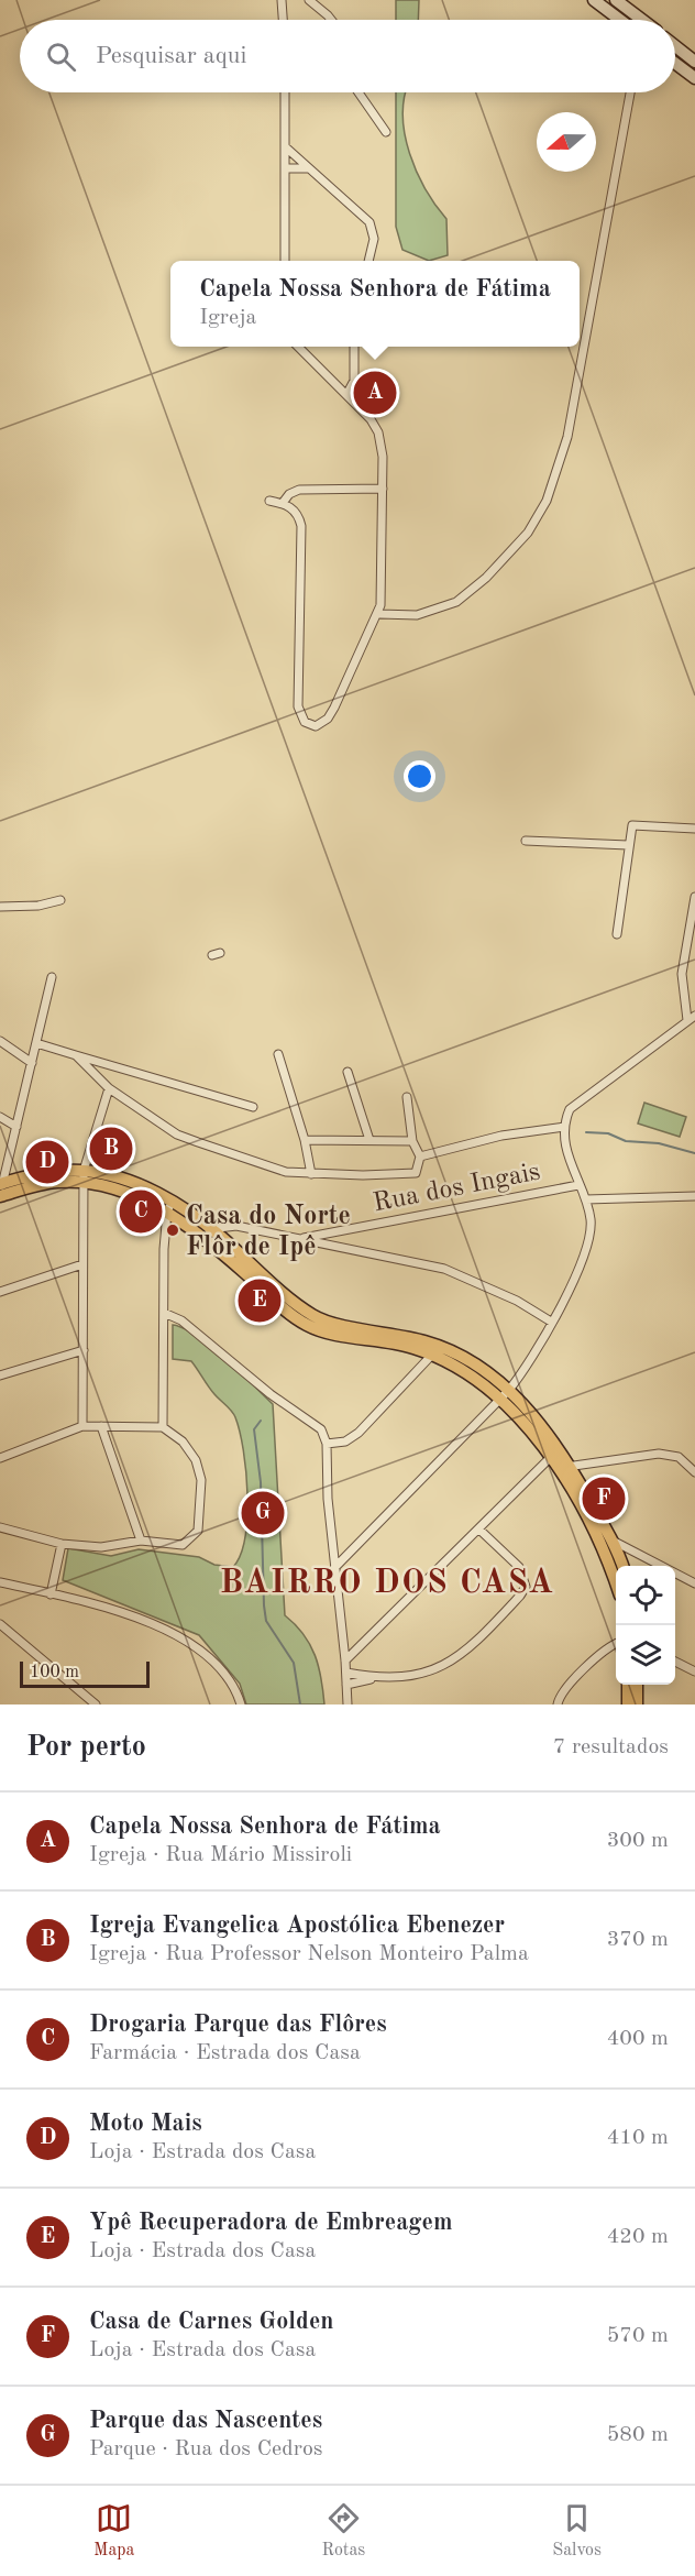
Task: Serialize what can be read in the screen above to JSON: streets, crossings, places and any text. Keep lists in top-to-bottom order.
{
  "streets": {
    "street": ["Rua dos Ingais"]
  },
  "districts": ["BAIRRO DOS CASA"],
  "places": ["Casa do Norte Flôr de Ipê"],
  "scale_bar": "100 m",
  "north": "left",
  "page": {
    "search": "Pesquisar aqui",
    "popup": ["Capela Nossa Senhora de Fátima", "Igreja"],
    "pins": [
      "A",
      "B",
      "D",
      "C",
      "E",
      "F",
      "G"
    ],
    "scale": "100 m",
    "heading": ["Por perto", "7 resultados"],
    "list": [
      {
        "mark": "A",
        "name": "Capela Nossa Senhora de Fátima",
        "note": "Igreja · Rua Mário Missiroli",
        "value": "300 m"
      },
      {
        "mark": "B",
        "name": "Igreja Evangelica Apostólica Ebenezer",
        "note": "Igreja · Rua Professor Nelson Monteiro Palma",
        "value": "370 m"
      },
      {
        "mark": "C",
        "name": "Drogaria Parque das Flôres",
        "note": "Farmácia · Estrada dos Casa",
        "value": "400 m"
      },
      {
        "mark": "D",
        "name": "Moto Mais",
        "note": "Loja · Estrada dos Casa",
        "value": "410 m"
      },
      {
        "mark": "E",
        "name": "Ypê Recuperadora de Embreagem",
        "note": "Loja · Estrada dos Casa",
        "value": "420 m"
      },
      {
        "mark": "F",
        "name": "Casa de Carnes Golden",
        "note": "Loja · Estrada dos Casa",
        "value": "570 m"
      },
      {
        "mark": "G",
        "name": "Parque das Nascentes",
        "note": "Parque · Rua dos Cedros",
        "value": "580 m"
      }
    ],
    "nav": ["Mapa", "Rotas", "Salvos"]
  }
}
